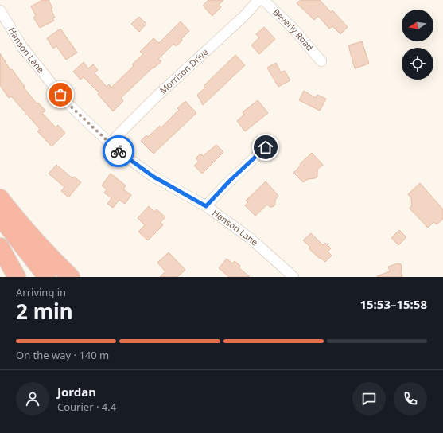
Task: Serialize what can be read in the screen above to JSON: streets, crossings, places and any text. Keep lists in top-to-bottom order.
{
  "streets": {
    "street": ["Beverly Road", "Hanson Lane", "Morrison Drive"]
  },
  "crossings": [
    ["Hanson Lane", "Morrison Drive"]
  ],
  "north": "left",
  "page": {
    "heading": ["2 min", "Arriving in", "15:53–15:58"],
    "panel": ["Jordan", "Courier · 4.4"],
    "bar": "On the way · 140 m"
  }
}
